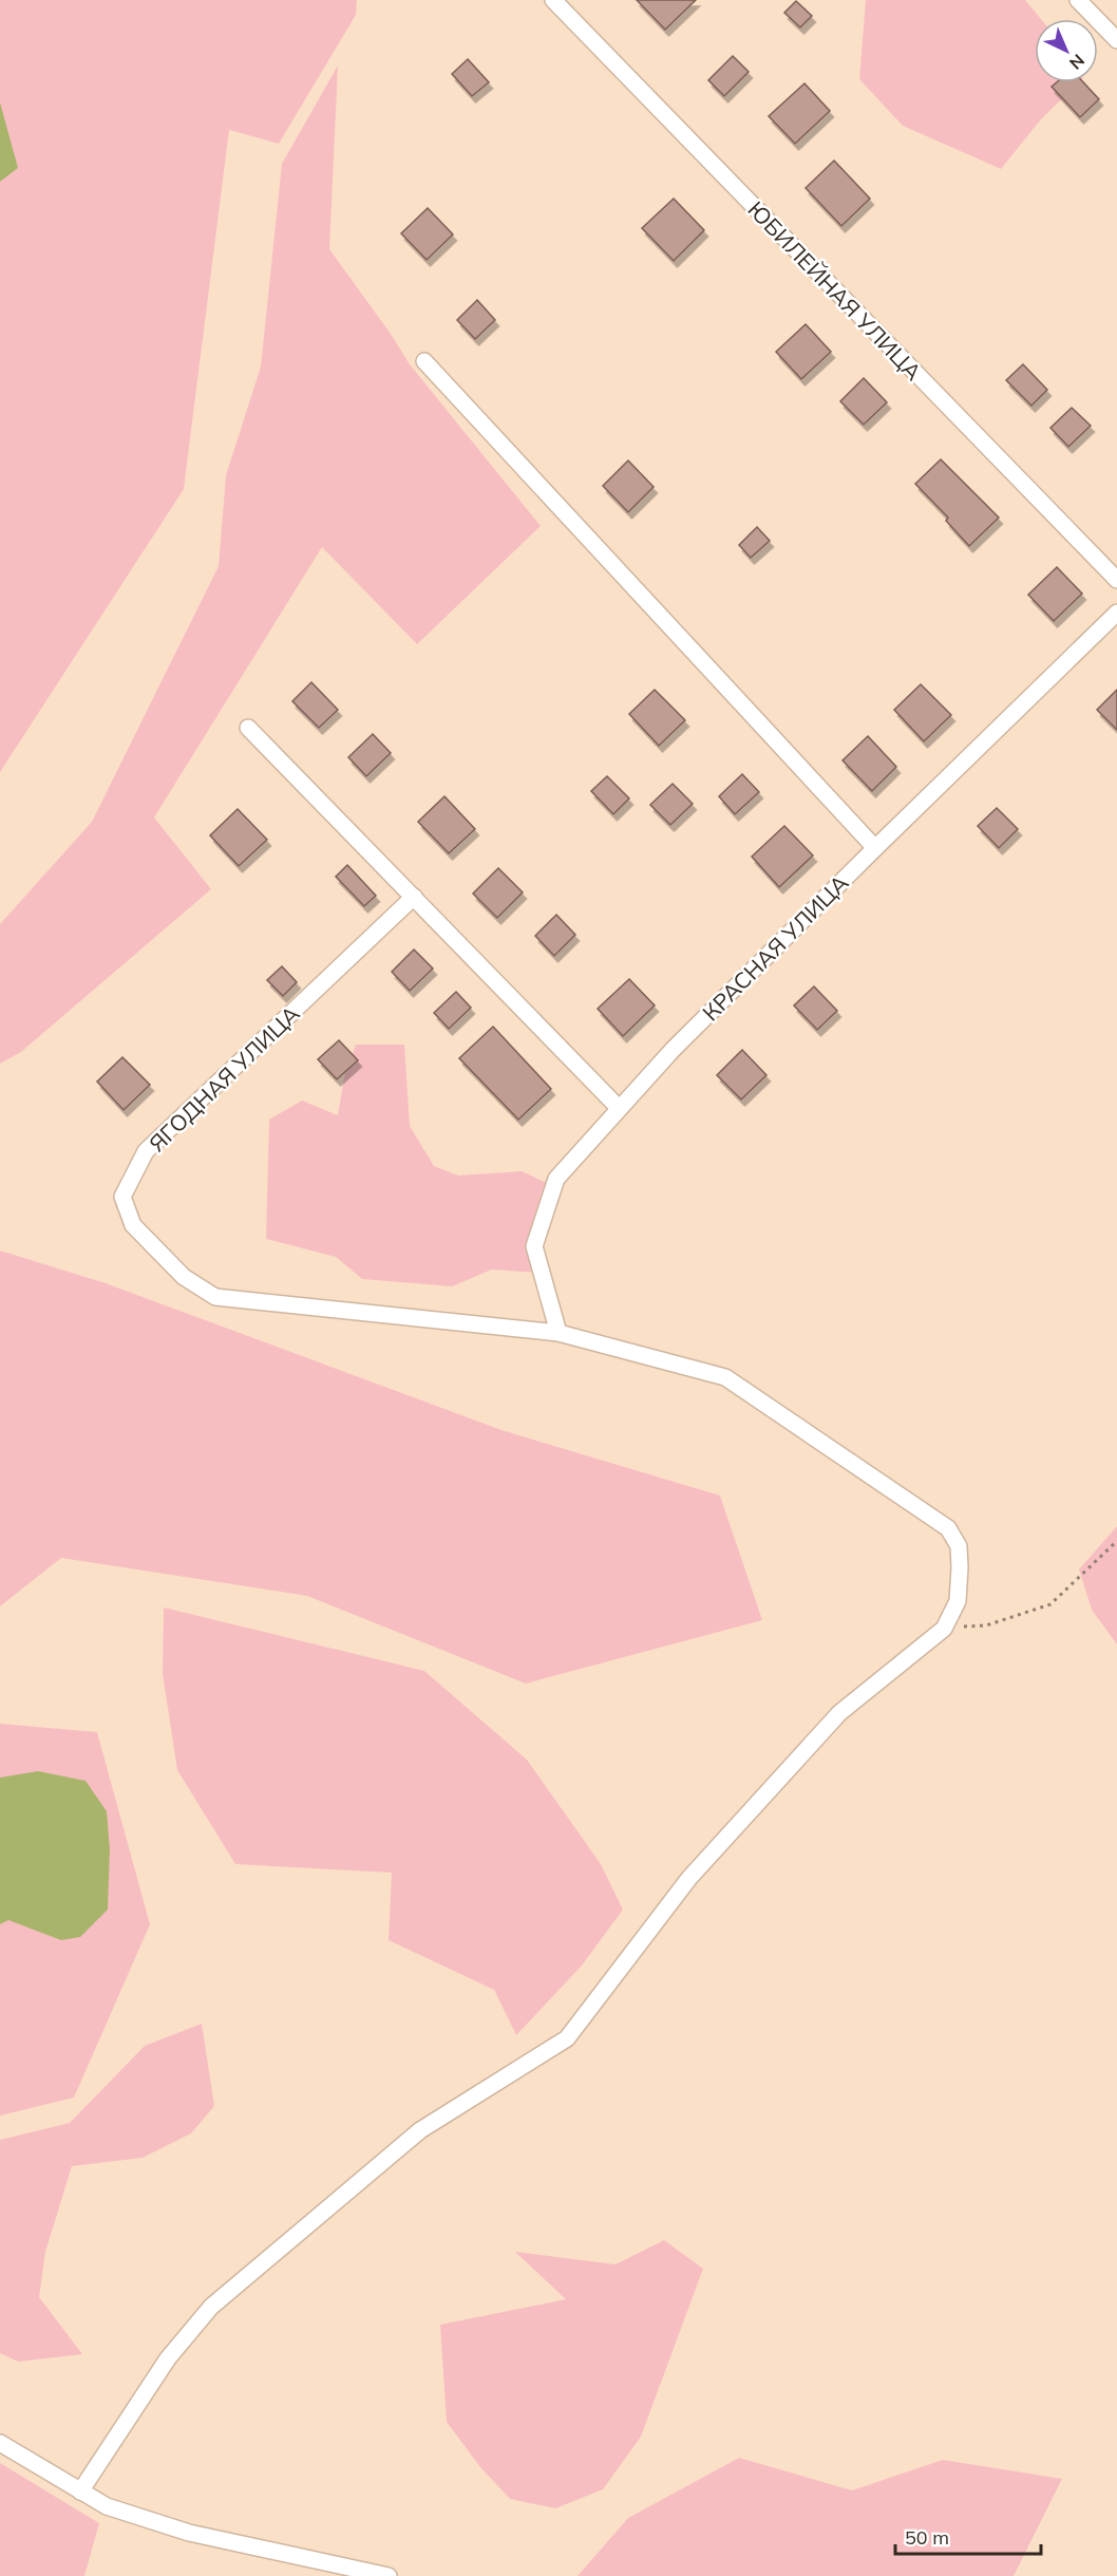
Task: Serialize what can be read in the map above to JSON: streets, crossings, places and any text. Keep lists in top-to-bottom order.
{
  "streets": {
    "street": ["ЮБИЛЕЙНАЯ УЛИЦА", "КРАСНАЯ УЛИЦА", "ЯГОДНАЯ УЛИЦА"]
  },
  "crossings": [
    ["КРАСНАЯ УЛИЦА", "ЯГОДНАЯ УЛИЦА"]
  ],
  "scale_bar": "50 m",
  "north": "bottom right"
}
